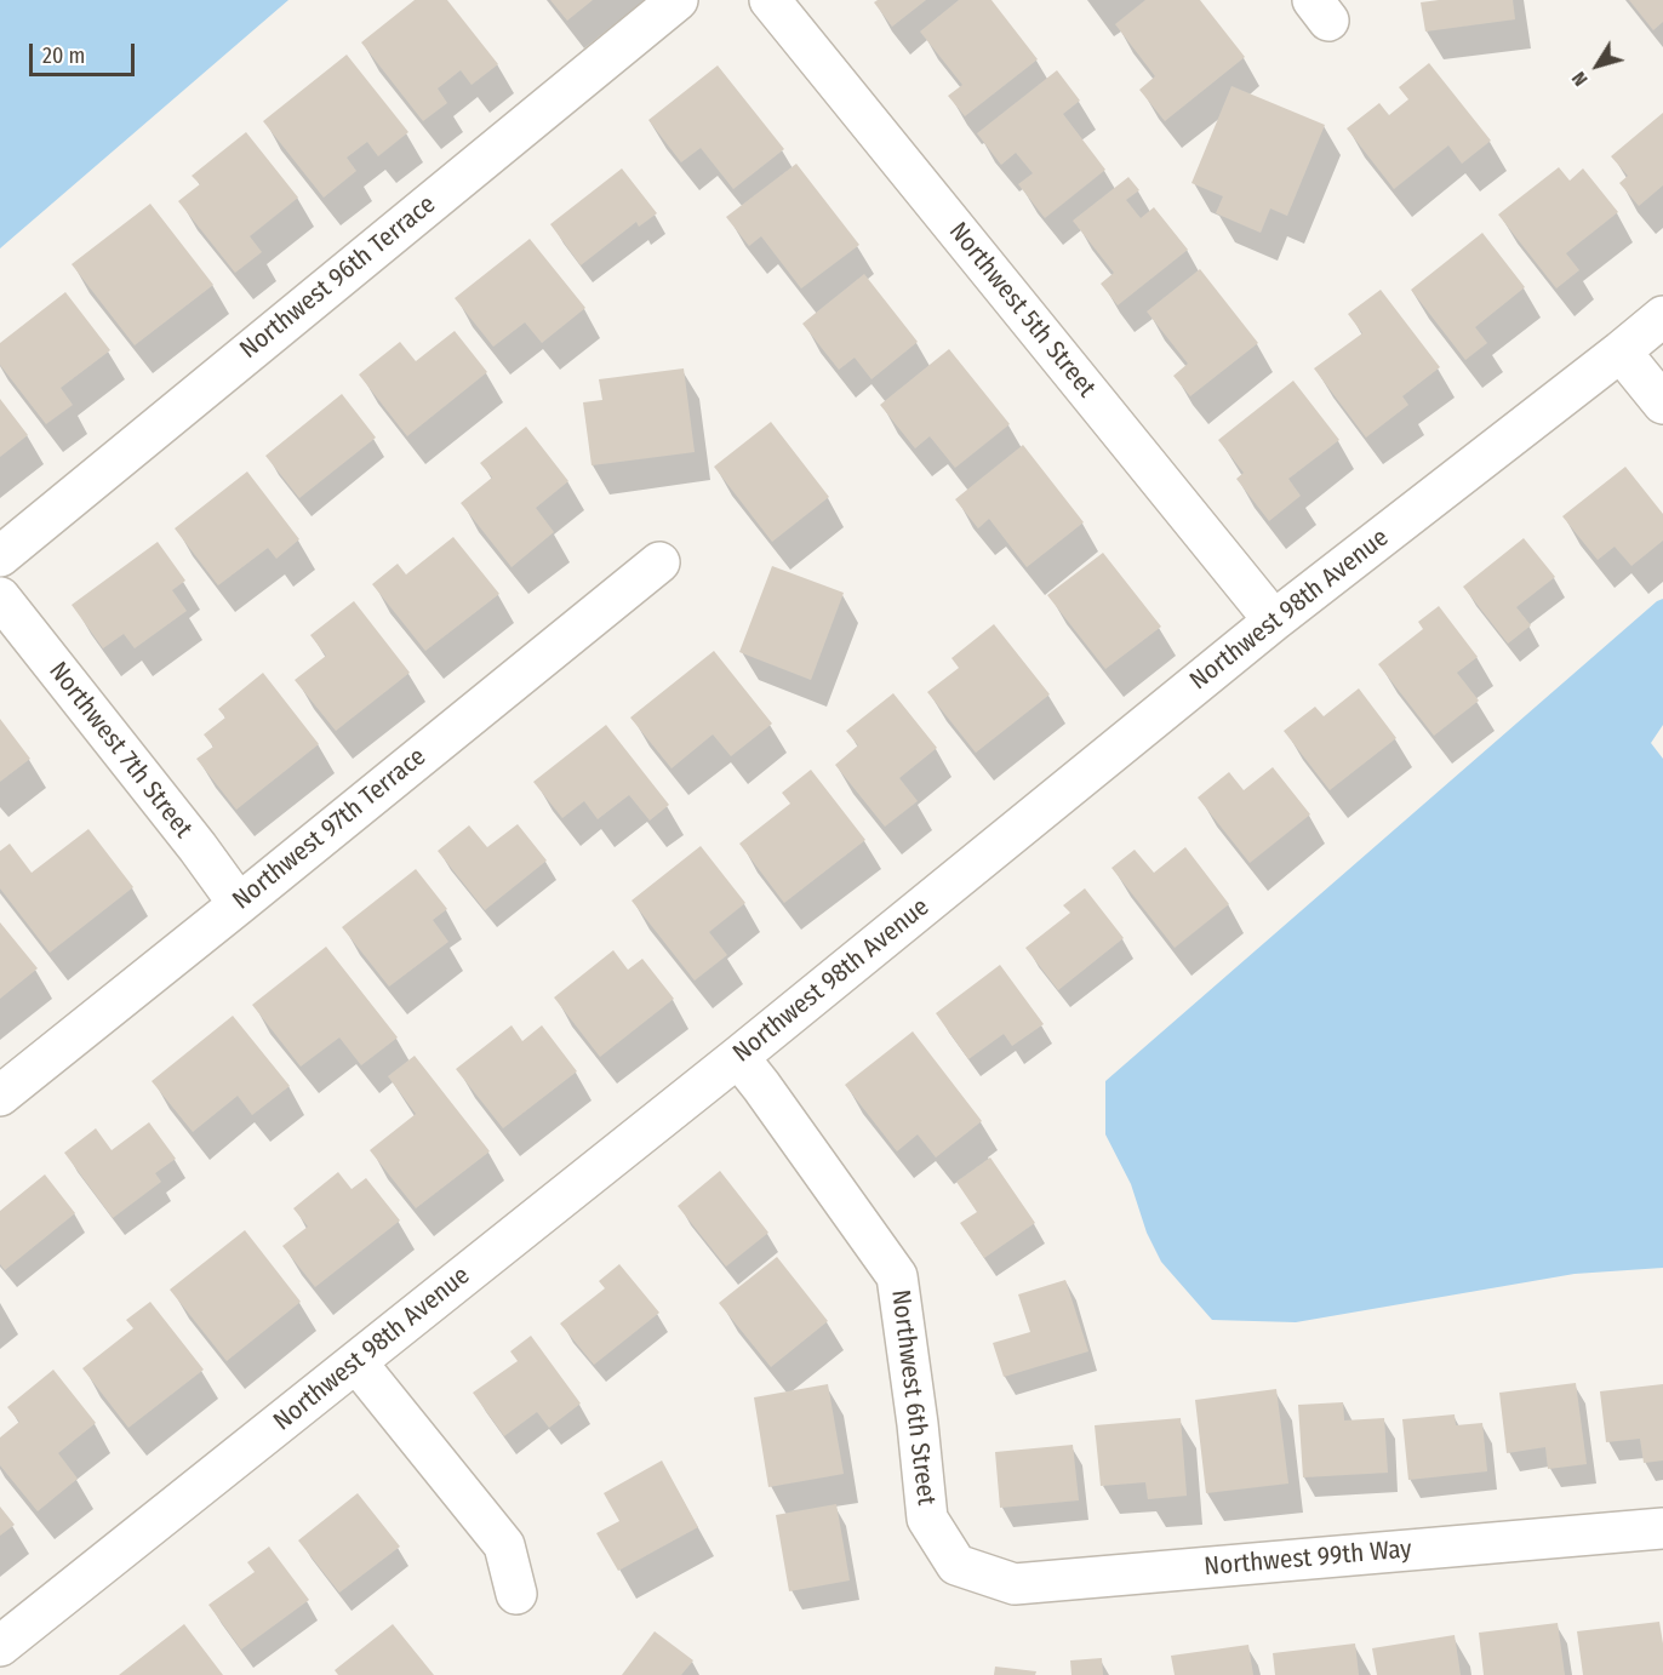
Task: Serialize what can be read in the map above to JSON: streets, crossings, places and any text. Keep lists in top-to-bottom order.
{
  "streets": {
    "street": [
      "Northwest 96th Terrace",
      "Northwest 5th Street",
      "Northwest 98th Avenue",
      "Northwest 7th Street",
      "Northwest 97th Terrace",
      "Northwest 6th Street",
      "Northwest 99th Way"
    ]
  },
  "crossings": [
    ["Northwest 5th Street", "Northwest 98th Avenue"],
    ["Northwest 98th Avenue", "Northwest 6th Street"],
    ["Northwest 7th Street", "Northwest 97th Terrace"],
    ["Northwest 6th Street", "Northwest 99th Way"]
  ],
  "scale_bar": "20 m",
  "north": "bottom left"
}
